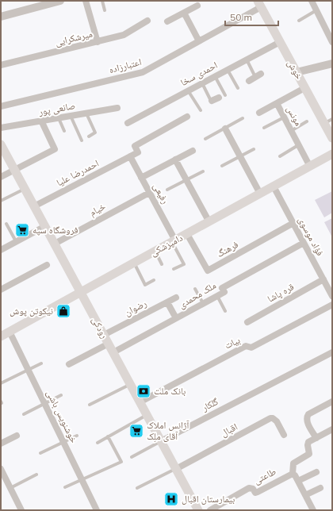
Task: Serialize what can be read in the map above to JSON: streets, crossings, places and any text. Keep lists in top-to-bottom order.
{
  "streets": {
    "main road": ["خوش", "دامپزشکی", "رودکی"],
    "street": [
      "میرشکرایی",
      "اعتبارزاده",
      "احمدی سخا",
      "صانعی پور",
      "مونس",
      "احمدرضا علیا",
      "رفیعی",
      "خیام",
      "فؤاد موسوی",
      "فرهنگ",
      "قره پاشا",
      "ملک محمدی",
      "رضوان",
      "بیات",
      "گلکار",
      "خوشنویس باشی",
      "اقبال",
      "طاعتی"
    ]
  },
  "crossings": [
    ["اعتبارزاده", "خوش"],
    ["خوش", "احمدی سخا"],
    ["خوش", "مونس"],
    ["مونس", "دامپزشکی"],
    ["احمدرضا علیا", "رفیعی"],
    ["احمدرضا علیا", "رودکی"],
    ["رفیعی", "خیام"],
    ["رفیعی", "دامپزشکی"],
    ["خیام", "رودکی"],
    ["فؤاد موسوی", "دامپزشکی"],
    ["فؤاد موسوی", "فرهنگ"],
    ["فؤاد موسوی", "قره پاشا"],
    ["فؤاد موسوی", "ملک محمدی"],
    ["دامپزشکی", "فرهنگ"],
    ["دامپزشکی", "رودکی"],
    ["دامپزشکی", "خوشنویس باشی"],
    ["ملک محمدی", "رودکی"],
    ["رضوان", "رودکی"],
    ["رودکی", "بیات"],
    ["رودکی", "گلکار"],
    ["رودکی", "اقبال"]
  ],
  "places": {
    "supermarket": ["فروشگاه سپه", "آژانس املاک آقای ملِک"],
    "shop": ["نیکوتن پوش"],
    "bank": ["بانک ملت"],
    "hospital": ["بیمارستان اقبال"]
  },
  "scale_bar": "50 m"
}
